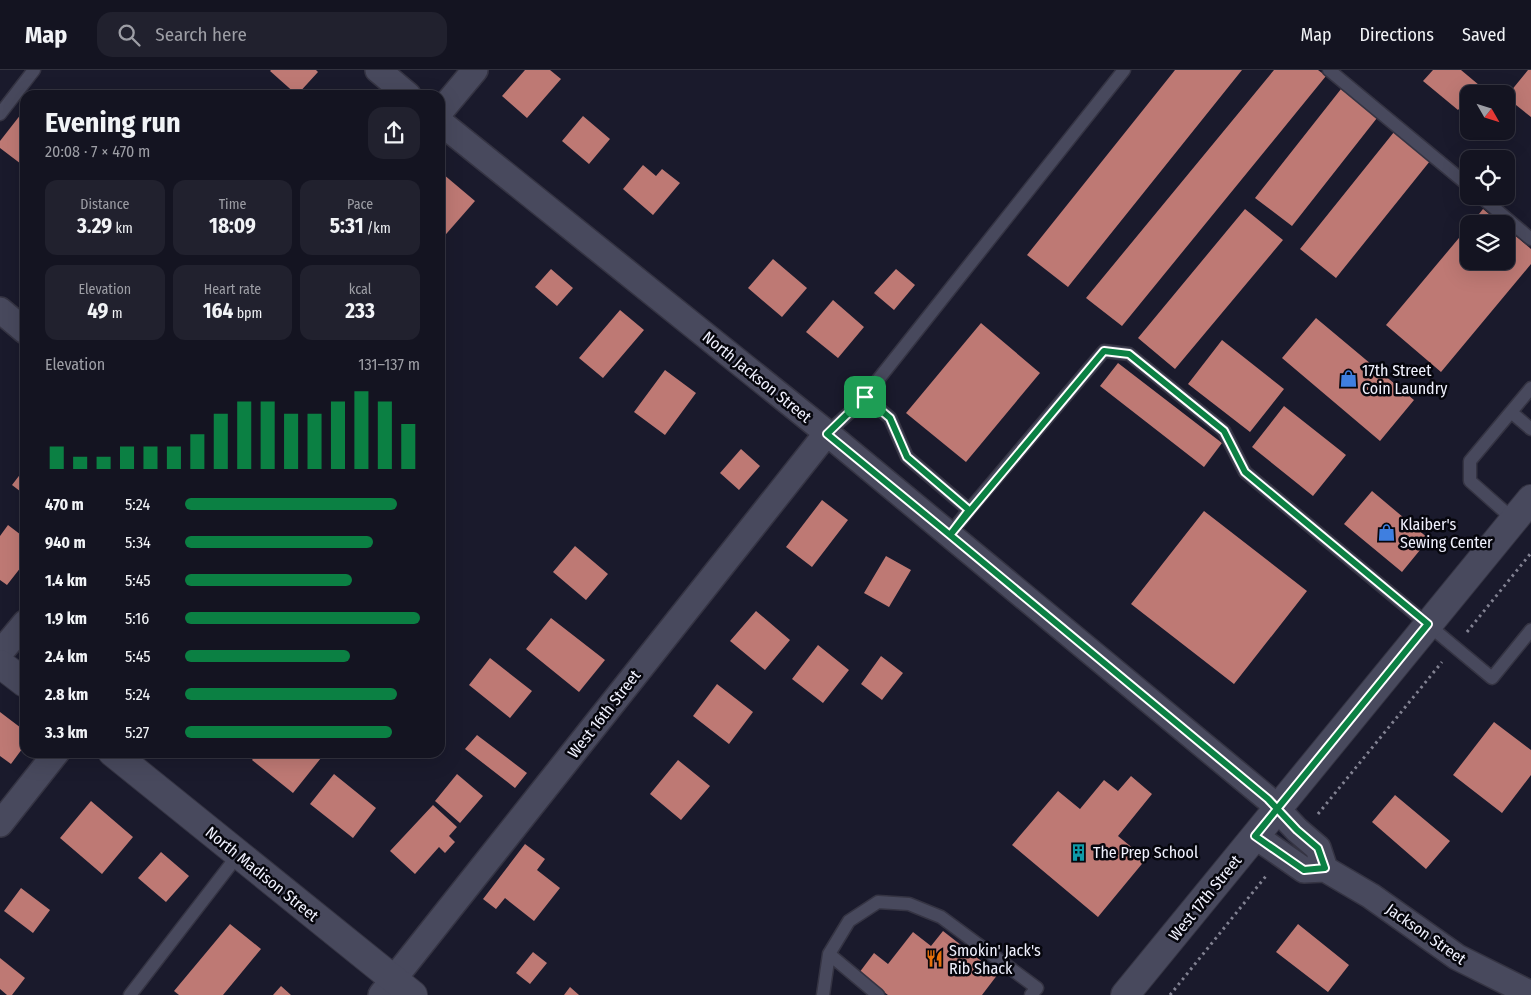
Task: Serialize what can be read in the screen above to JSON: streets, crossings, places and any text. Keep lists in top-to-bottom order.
{
  "streets": {
    "main road": ["North Madison Street", "West 17th Street"],
    "street": ["North Jackson Street", "West 16th Street", "Jackson Street"]
  },
  "crossings": [
    ["North Jackson Street", "West 16th Street"],
    ["North Jackson Street", "West 17th Street"],
    ["West 16th Street", "North Madison Street"]
  ],
  "places": {
    "shop": ["17th Street Coin Laundry", "Klaiber's Sewing Center"],
    "building": ["The Prep School"],
    "restaurant": ["Smokin' Jack's Rib Shack"]
  },
  "north": "bottom right",
  "page": {
    "header": "Map",
    "search": "Search here",
    "nav": ["Map", "Directions", "Saved"],
    "heading": ["Evening run", "20:08 · 7 × 470 m"],
    "stats": [
      ["Distance", "3.29 km"],
      ["Time", "18:09"],
      ["Pace", "5:31 /km"],
      ["Elevation", "49 m"],
      ["Heart rate", "164 bpm"],
      ["kcal", "233"]
    ],
    "chart": ["Elevation", "131–137 m"],
    "list": [
      {
        "name": "470 m",
        "note": "5:24"
      },
      {
        "name": "940 m",
        "note": "5:34"
      },
      {
        "name": "1.4 km",
        "note": "5:45"
      },
      {
        "name": "1.9 km",
        "note": "5:16"
      },
      {
        "name": "2.4 km",
        "note": "5:45"
      },
      {
        "name": "2.8 km",
        "note": "5:24"
      },
      {
        "name": "3.3 km",
        "note": "5:27"
      }
    ]
  }
}
